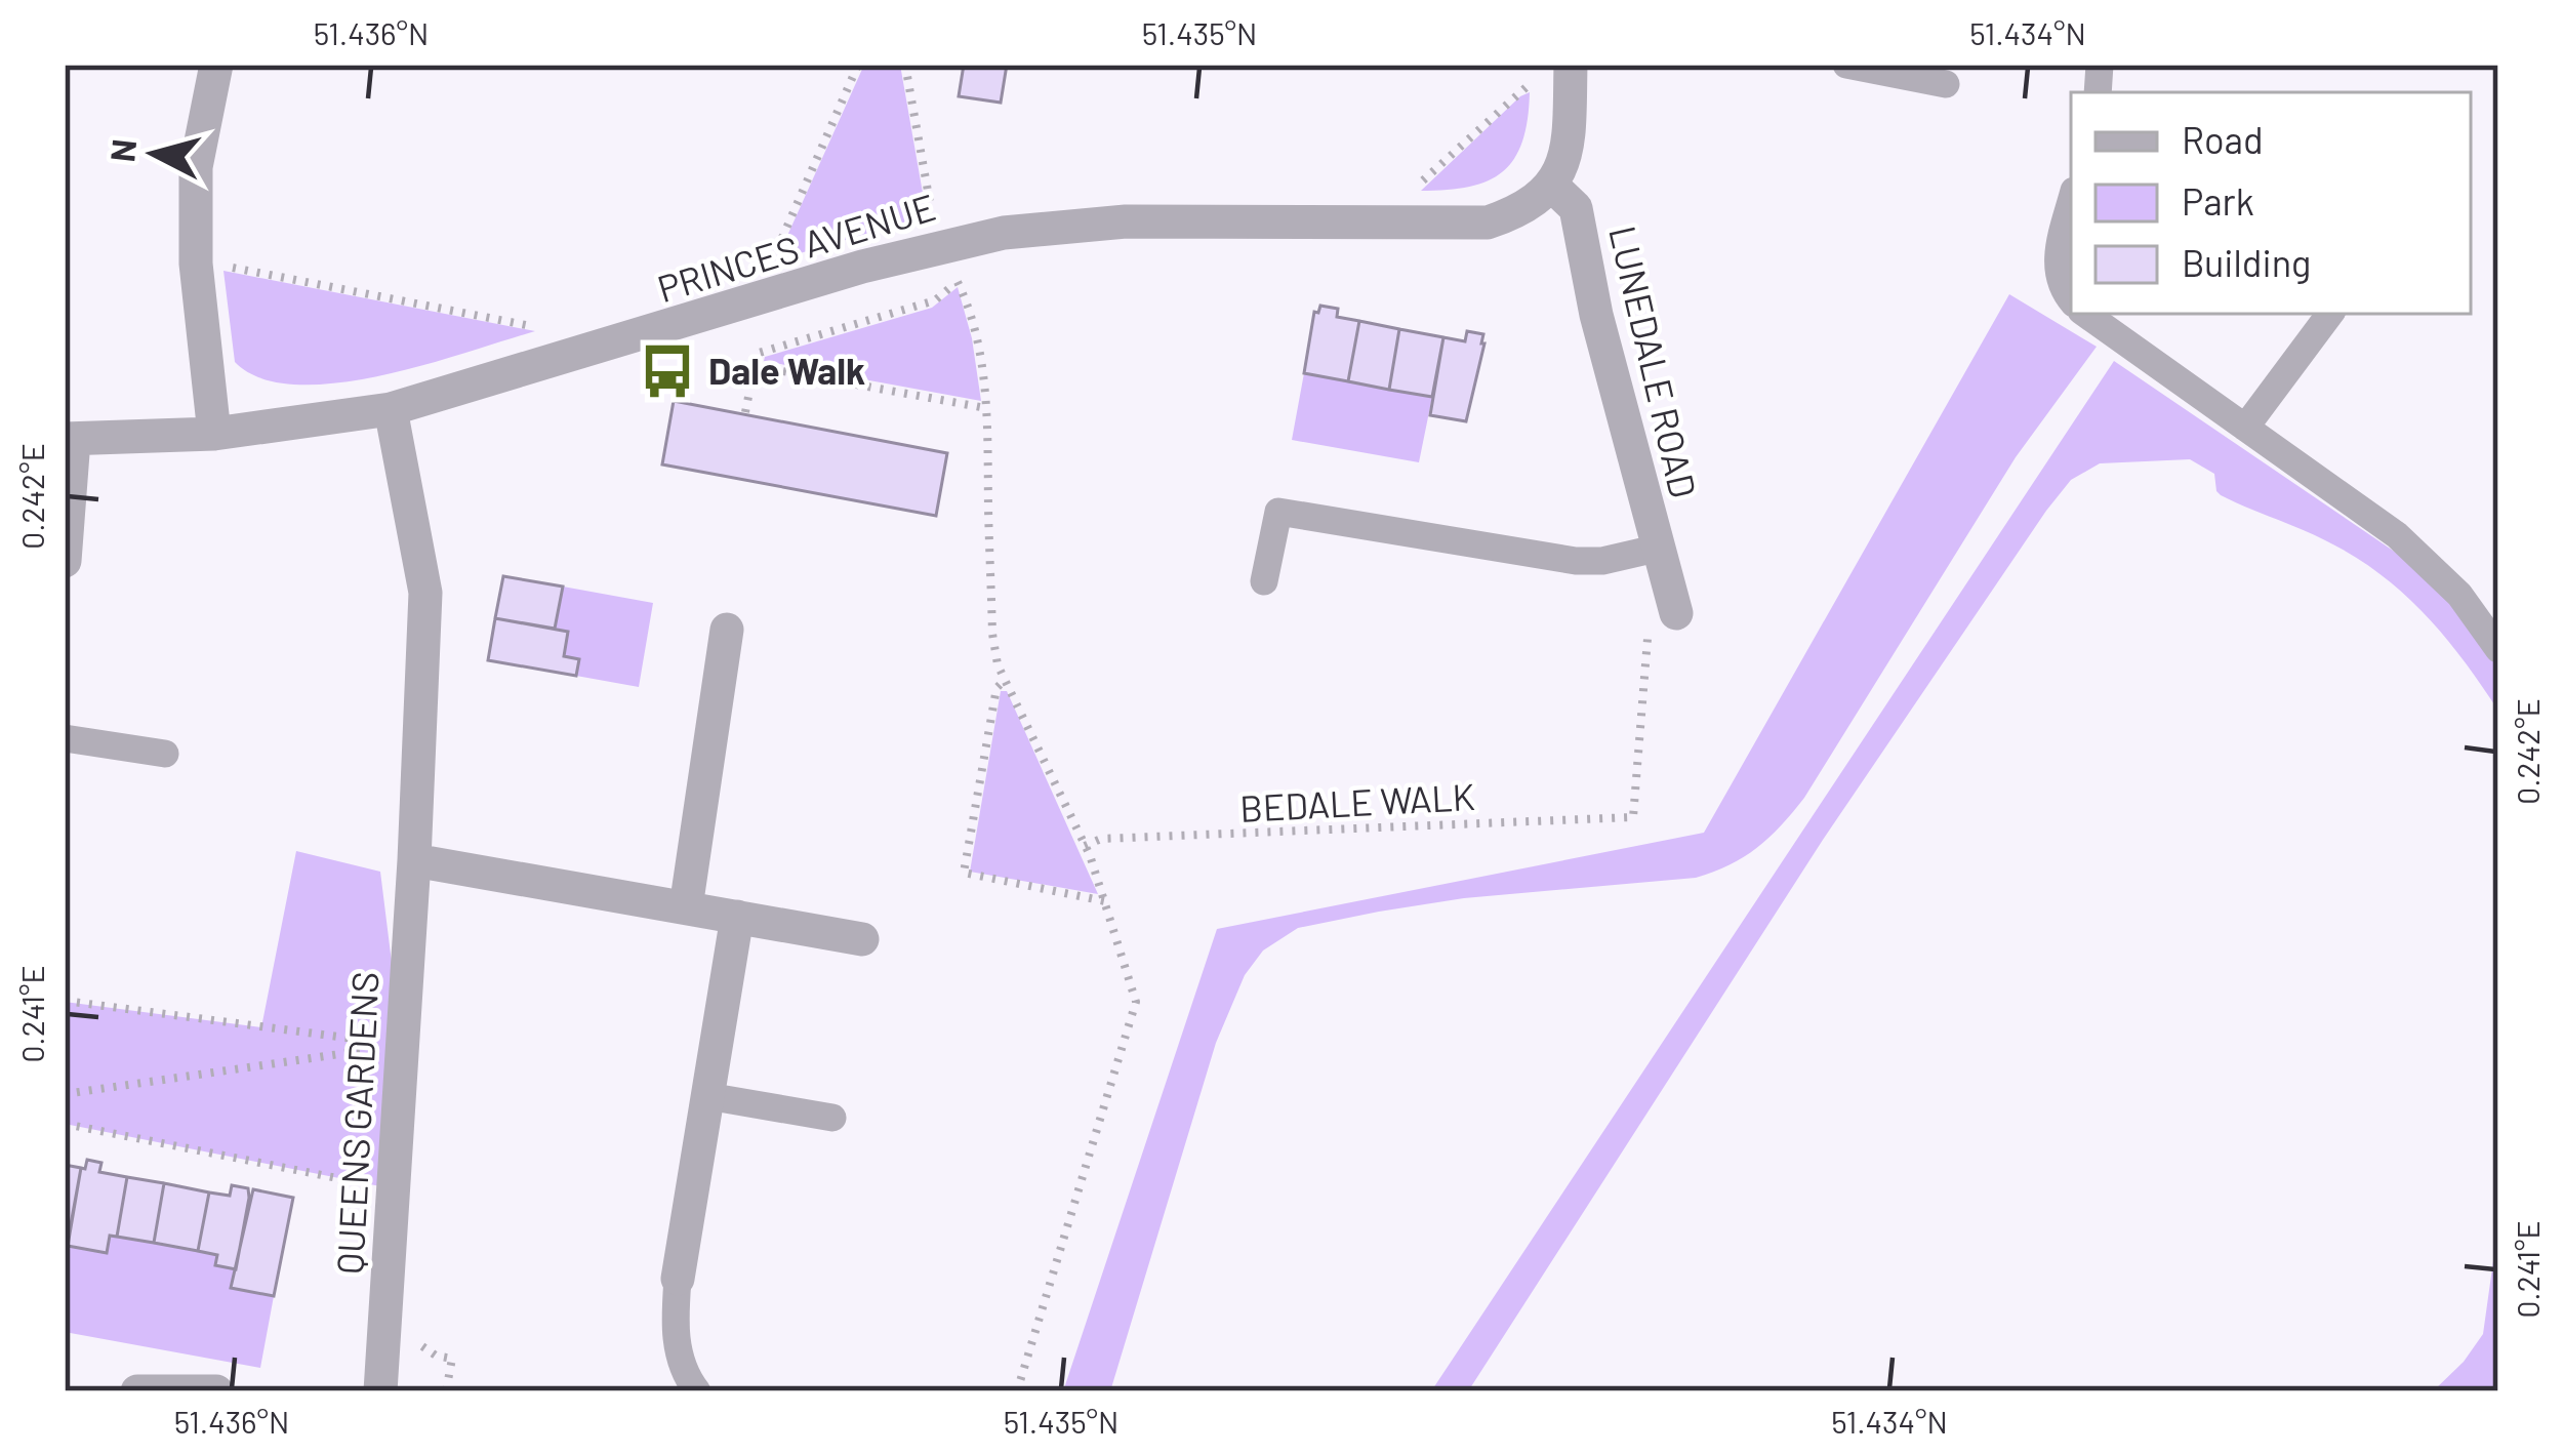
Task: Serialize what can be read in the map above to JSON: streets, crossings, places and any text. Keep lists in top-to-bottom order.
{
  "streets": {
    "street": ["PRINCES AVENUE", "LUNEDALE ROAD", "QUEENS GARDENS"],
    "path": ["BEDALE WALK"]
  },
  "crossings": [
    ["PRINCES AVENUE", "LUNEDALE ROAD"],
    ["PRINCES AVENUE", "QUEENS GARDENS"],
    ["LUNEDALE ROAD", "BEDALE WALK"]
  ],
  "places": {
    "bus stop": ["Dale Walk"]
  },
  "legend": ["Road", "Park", "Building"],
  "north": "left",
  "coordinates": [
    "51.436°N",
    "51.435°N",
    "51.434°N",
    "0.242°E",
    "0.241°E"
  ]
}
